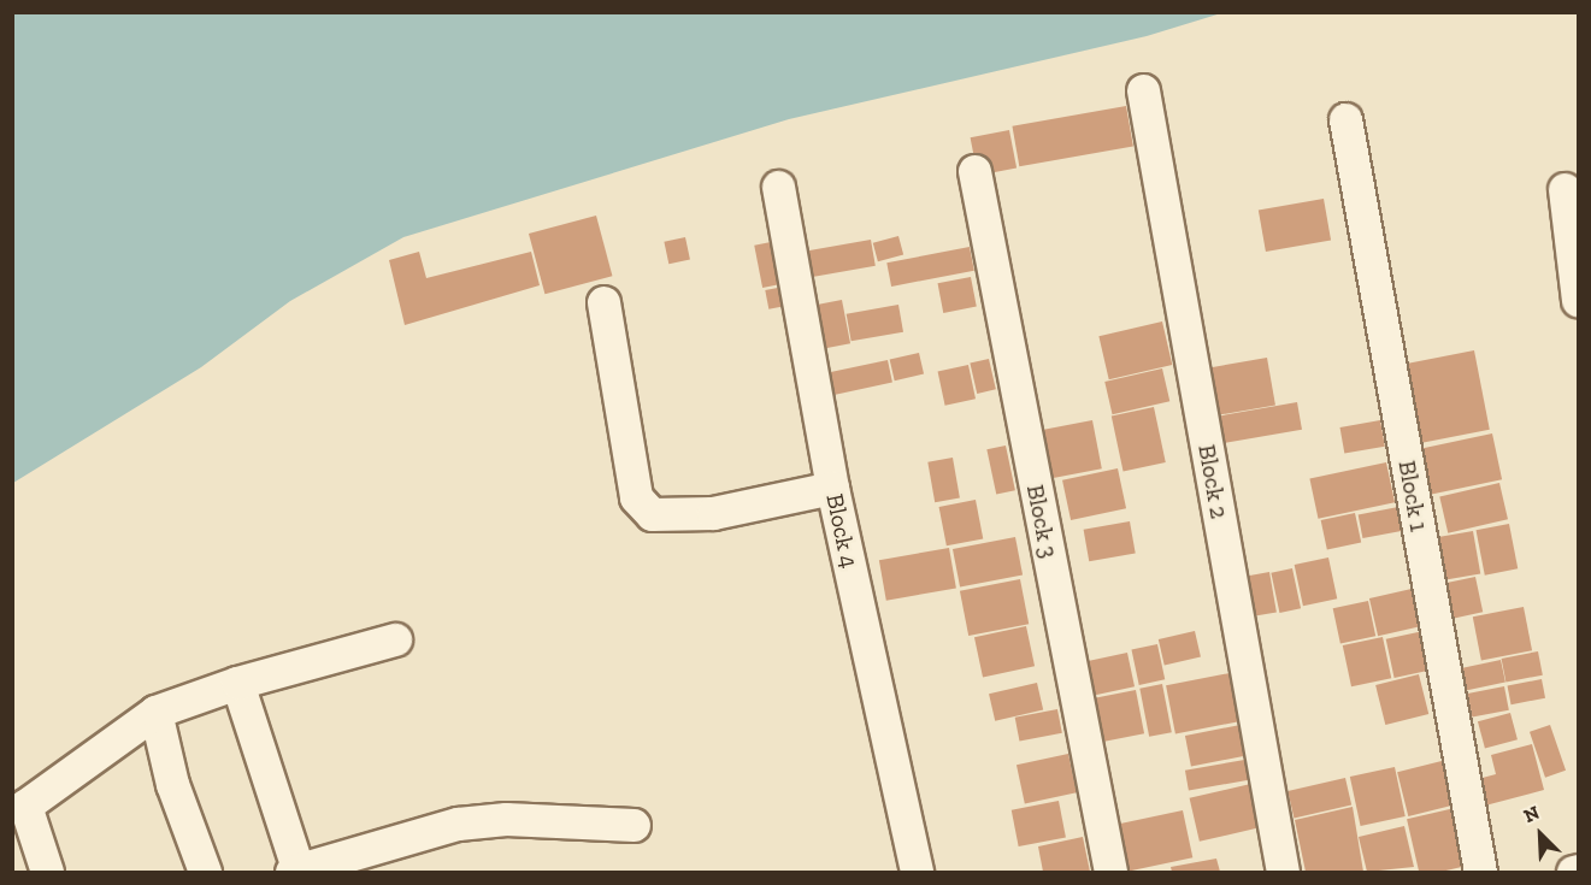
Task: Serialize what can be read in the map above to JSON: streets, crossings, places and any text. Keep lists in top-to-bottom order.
{
  "streets": {
    "street": [
      "Block 2",
      "Block 1",
      "Block 3",
      "Block 4"
    ]
  },
  "north": "top left"
}
